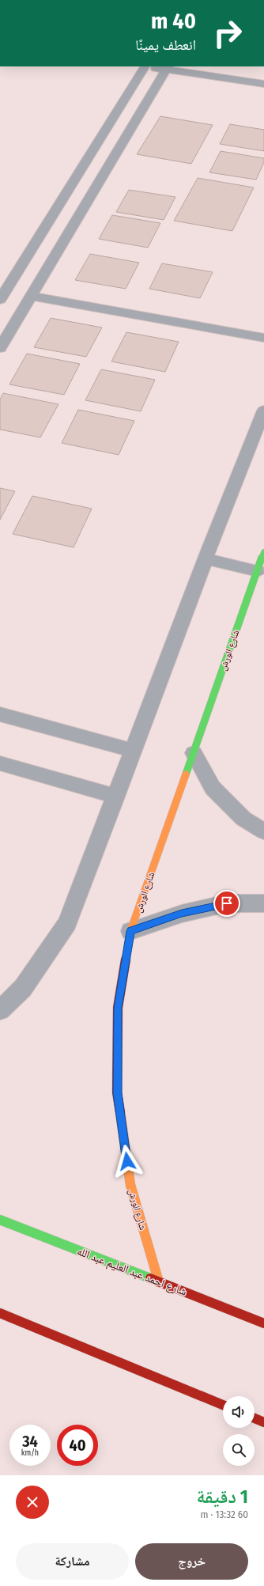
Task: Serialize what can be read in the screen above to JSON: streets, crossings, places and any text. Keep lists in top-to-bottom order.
{
  "streets": {
    "street": ["شارع الورش", "شارع احمد عبد العليم عبد الله"]
  },
  "crossings": [
    ["شارع الورش", "شارع احمد عبد العليم عبد الله"]
  ],
  "page": {
    "turn": ["40 m", "انعطف يمينًا"],
    "speed": "34 km/h",
    "limit": "40",
    "heading": ["1 دقيقة", "60 m · 13:32"],
    "buttons": ["خروج", "مشاركة"]
  }
}
